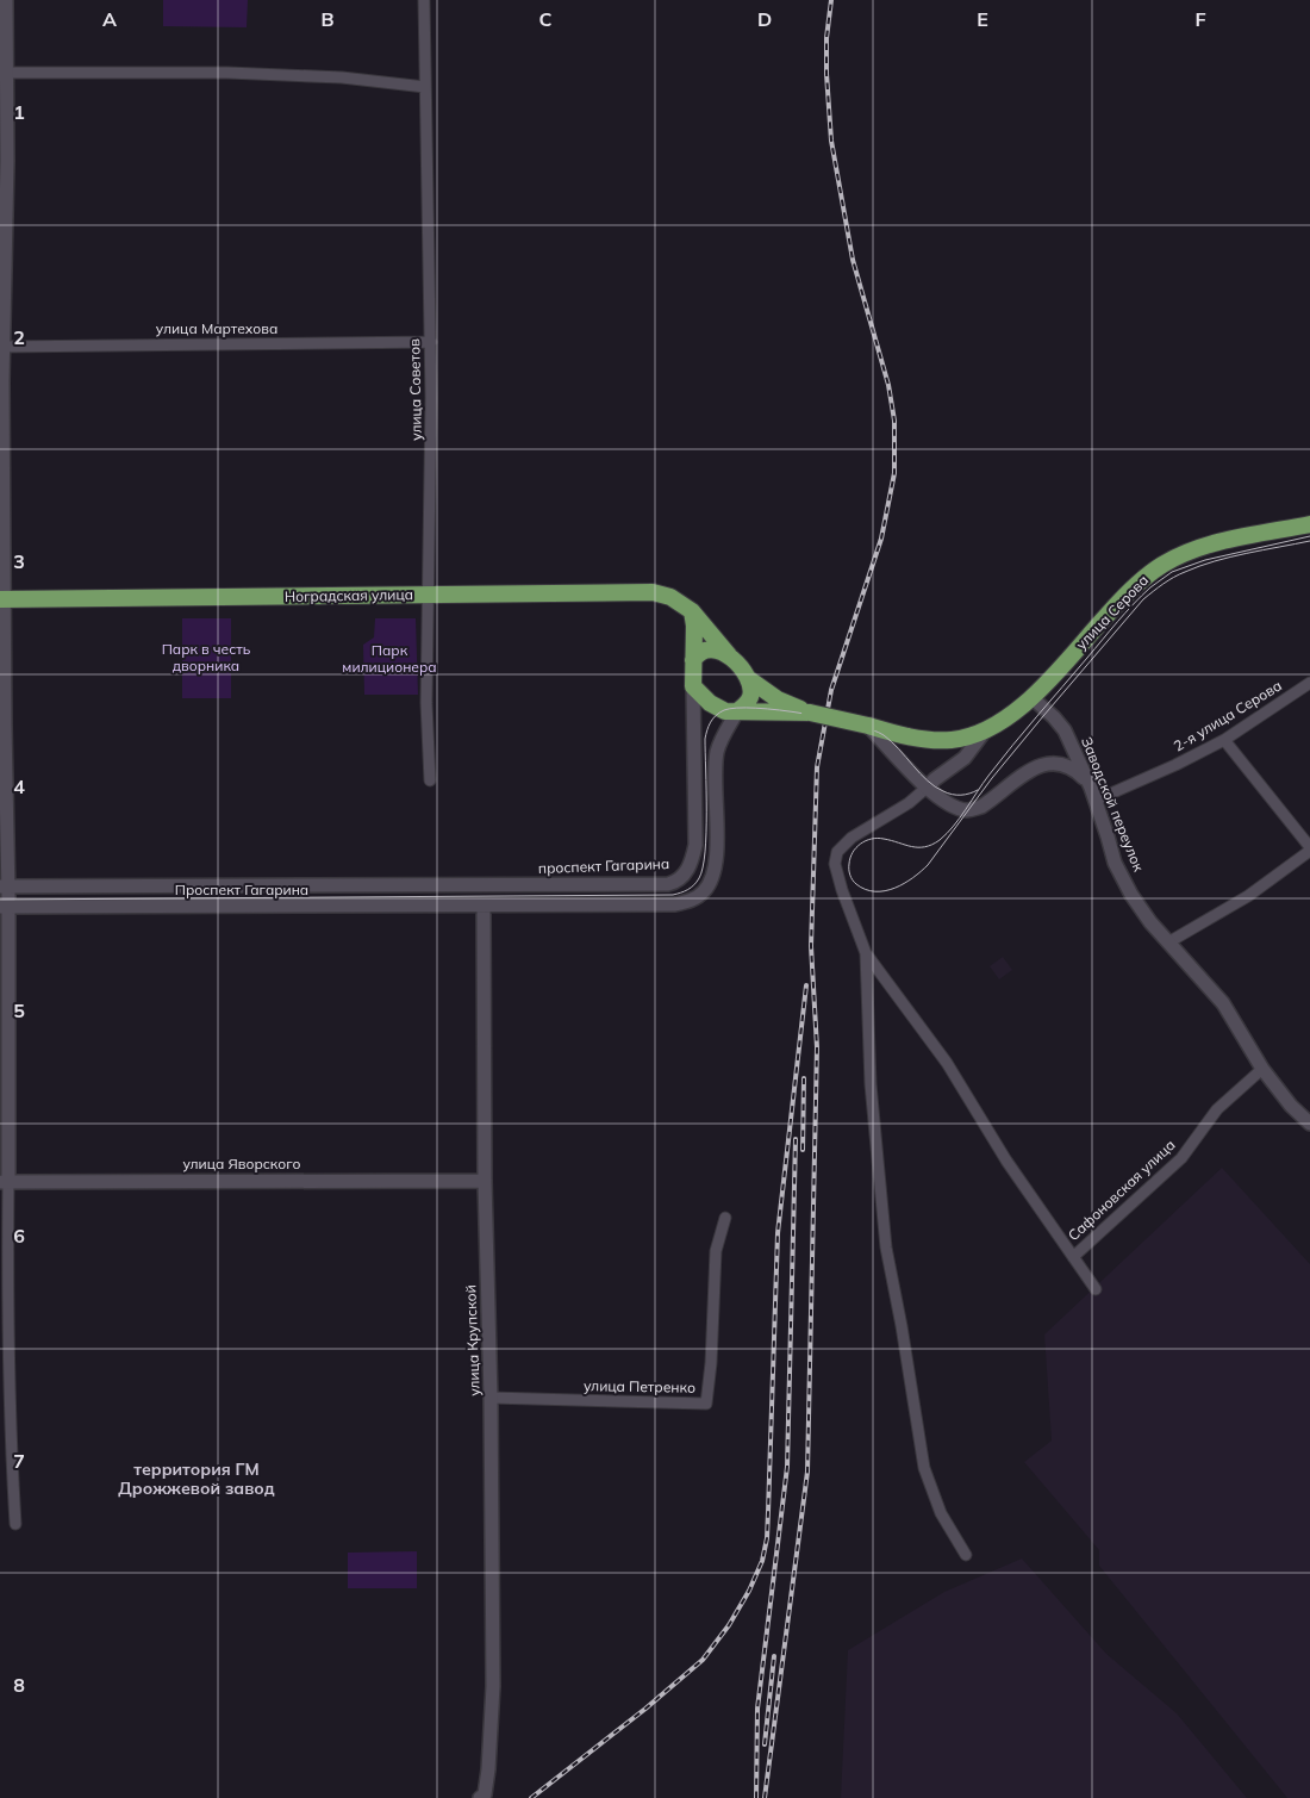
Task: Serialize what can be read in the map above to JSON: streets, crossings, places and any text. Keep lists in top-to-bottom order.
{
  "streets": {
    "main road": [
      "Ноградская улица",
      "улица Серова",
      "Заводской переулок",
      "проспект Гагарина",
      "Проспект Гагарина",
      "улица Яворского",
      "улица Крупской"
    ],
    "street": [
      "улица Мартехова",
      "улица Советов",
      "2-я улица Серова",
      "Сафоновская улица",
      "улица Петренко"
    ]
  },
  "crossings": [
    ["улица Мартехова", "улица Советов"],
    ["улица Советов", "Ноградская улица"],
    ["Ноградская улица", "проспект Гагарина"],
    ["улица Серова", "Заводской переулок"],
    ["2-я улица Серова", "Заводской переулок"],
    ["Заводской переулок", "Сафоновская улица"],
    ["проспект Гагарина", "Проспект Гагарина"],
    ["проспект Гагарина", "улица Крупской"],
    ["Проспект Гагарина", "улица Крупской"],
    ["улица Яворского", "улица Крупской"],
    ["улица Крупской", "улица Петренко"]
  ],
  "districts": ["территория ГМ Дрожжевой завод"],
  "parks": ["Парк в честь дворника", "Парк милиционера"],
  "grid": {
    "columns": [
      "A",
      "B",
      "C",
      "D",
      "E",
      "F"
    ],
    "rows": [
      "1",
      "2",
      "3",
      "4",
      "5",
      "6",
      "7",
      "8"
    ]
  }
}
